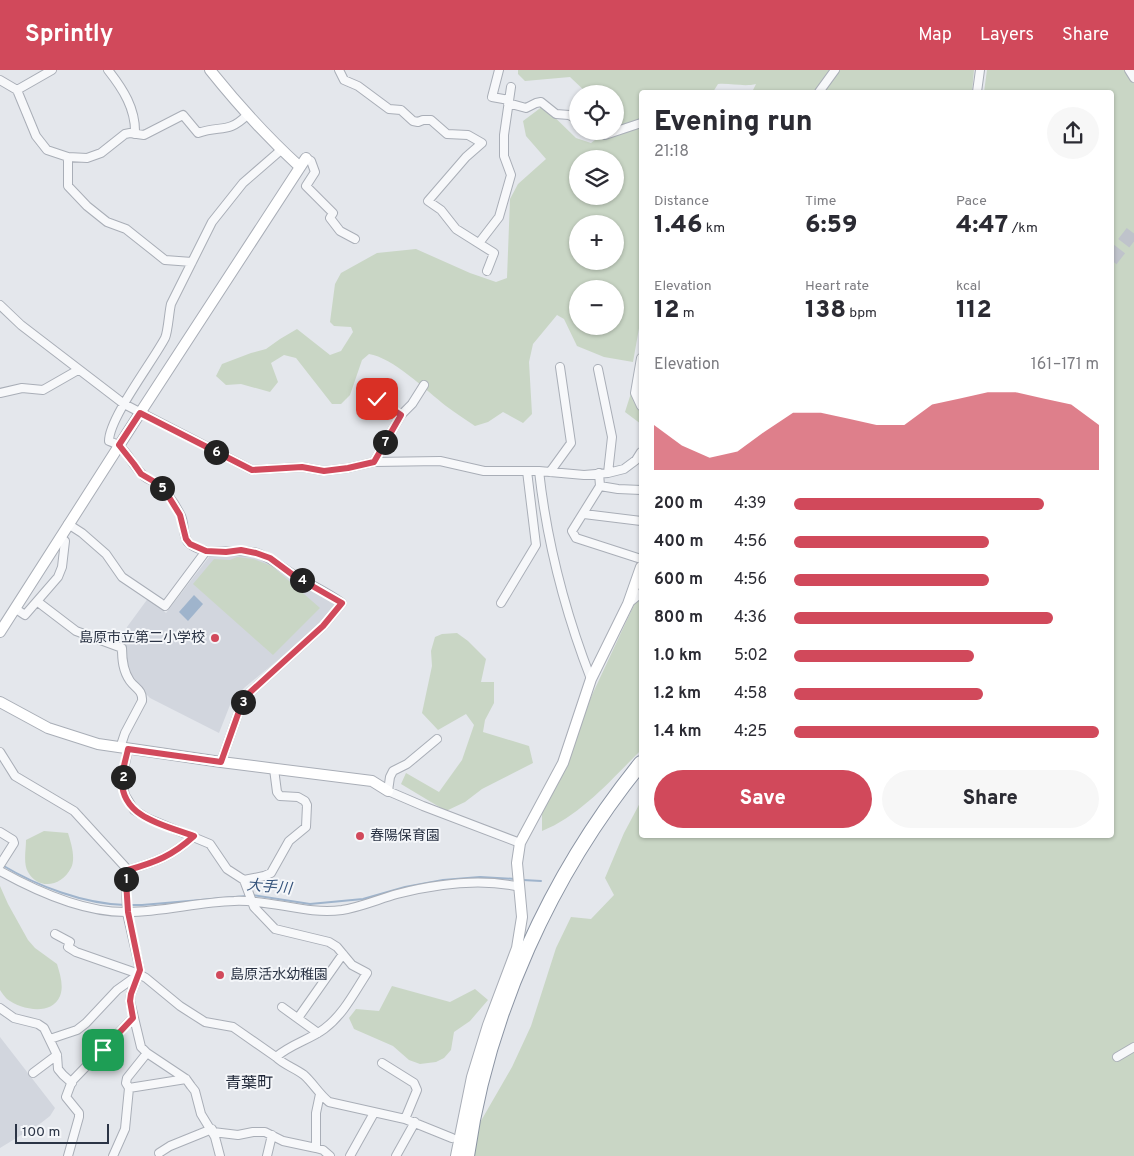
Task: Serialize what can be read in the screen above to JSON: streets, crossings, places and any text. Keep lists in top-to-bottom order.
{
  "districts": ["青葉町"],
  "water": ["大手川"],
  "places": ["島原市立第二小学校", "春陽保育園", "島原活水幼稚園"],
  "scale_bar": "100 m",
  "page": {
    "header": "Sprintly",
    "nav": ["Map", "Layers", "Share"],
    "map_buttons": ["+", "−"],
    "heading": ["Evening run", "21:18"],
    "stats": [
      ["Distance", "1.46 km"],
      ["Time", "6:59"],
      ["Pace", "4:47 /km"],
      ["Elevation", "12 m"],
      ["Heart rate", "138 bpm"],
      ["kcal", "112"]
    ],
    "chart": ["Elevation", "161–171 m"],
    "pins": [
      "7",
      "6",
      "5",
      "4",
      "3",
      "2",
      "1"
    ],
    "list": [
      {
        "name": "200 m",
        "note": "4:39"
      },
      {
        "name": "400 m",
        "note": "4:56"
      },
      {
        "name": "600 m",
        "note": "4:56"
      },
      {
        "name": "800 m",
        "note": "4:36"
      },
      {
        "name": "1.0 km",
        "note": "5:02"
      },
      {
        "name": "1.2 km",
        "note": "4:58"
      },
      {
        "name": "1.4 km",
        "note": "4:25"
      }
    ],
    "buttons": ["Save", "Share"],
    "scale": "100 m"
  }
}
